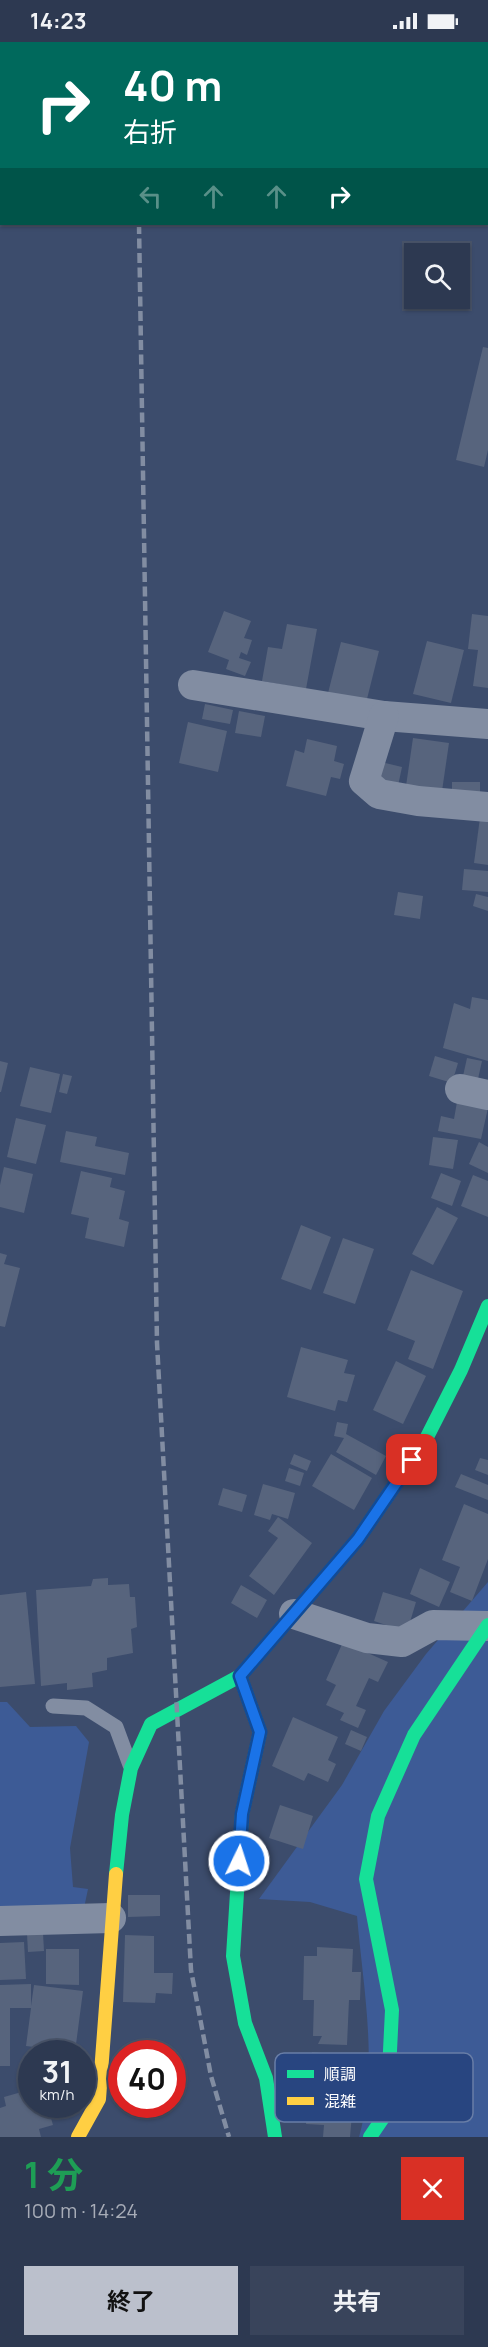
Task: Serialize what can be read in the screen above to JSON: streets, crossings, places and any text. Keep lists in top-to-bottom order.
{
  "legend": ["順調", "混雑"],
  "page": {
    "status": "14:23",
    "turn": ["40 m", "右折"],
    "speed": "31 km/h",
    "limit": "40",
    "heading": ["1 分", "100 m · 14:24"],
    "buttons": ["終了", "共有"]
  }
}
